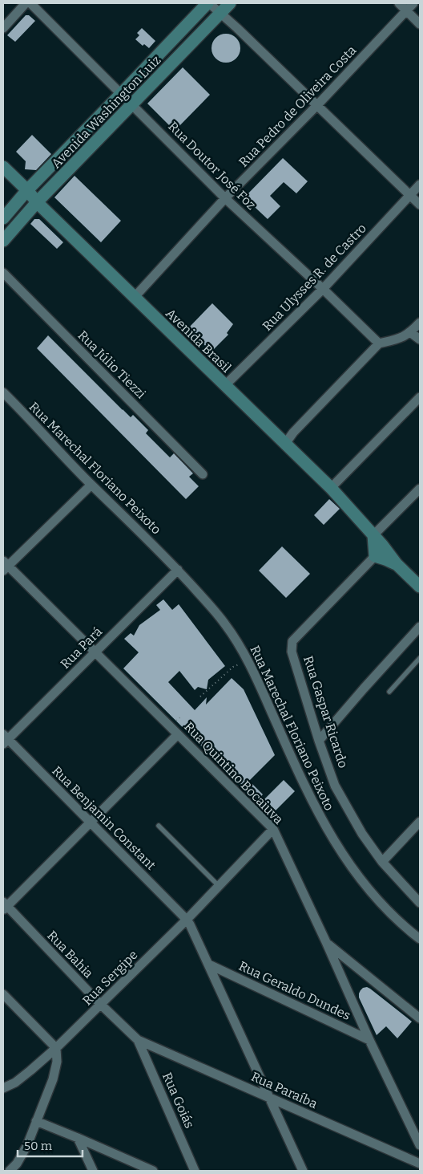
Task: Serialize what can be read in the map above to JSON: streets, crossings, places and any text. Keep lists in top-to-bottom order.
{
  "streets": {
    "street": [
      "Rua Pedro de Oliveira Costa",
      "Avenida Washington Luiz",
      "Rua Doutor José Foz",
      "Rua Ulysses R. de Castro",
      "Avenida Brasil",
      "Rua Júlio Tiezzi",
      "Rua Marechal Floriano Peixoto",
      "Rua Pará",
      "Rua Gaspar Ricardo",
      "Rua Quintino Bocaiuva",
      "Rua Benjamin Constant",
      "Rua Bahia",
      "Rua Sergipe",
      "Rua Geraldo Dundes",
      "Rua Paraíba",
      "Rua Goiás"
    ]
  },
  "crossings": [
    ["Rua Pedro de Oliveira Costa", "Rua Doutor José Foz"],
    ["Rua Pedro de Oliveira Costa", "Avenida Brasil"],
    ["Avenida Washington Luiz", "Rua Doutor José Foz"],
    ["Avenida Washington Luiz", "Avenida Brasil"],
    ["Rua Doutor José Foz", "Rua Ulysses R. de Castro"],
    ["Rua Ulysses R. de Castro", "Avenida Brasil"],
    ["Rua Marechal Floriano Peixoto", "Rua Pará"],
    ["Rua Pará", "Rua Quintino Bocaiuva"],
    ["Rua Pará", "Rua Benjamin Constant"],
    ["Rua Quintino Bocaiuva", "Rua Sergipe"],
    ["Rua Benjamin Constant", "Rua Sergipe"],
    ["Rua Benjamin Constant", "Rua Geraldo Dundes"],
    ["Rua Benjamin Constant", "Rua Paraíba"],
    ["Rua Bahia", "Rua Sergipe"],
    ["Rua Bahia", "Rua Paraíba"],
    ["Rua Bahia", "Rua Goiás"],
    ["Rua Paraíba", "Rua Goiás"]
  ],
  "scale_bar": "50 m"
}
